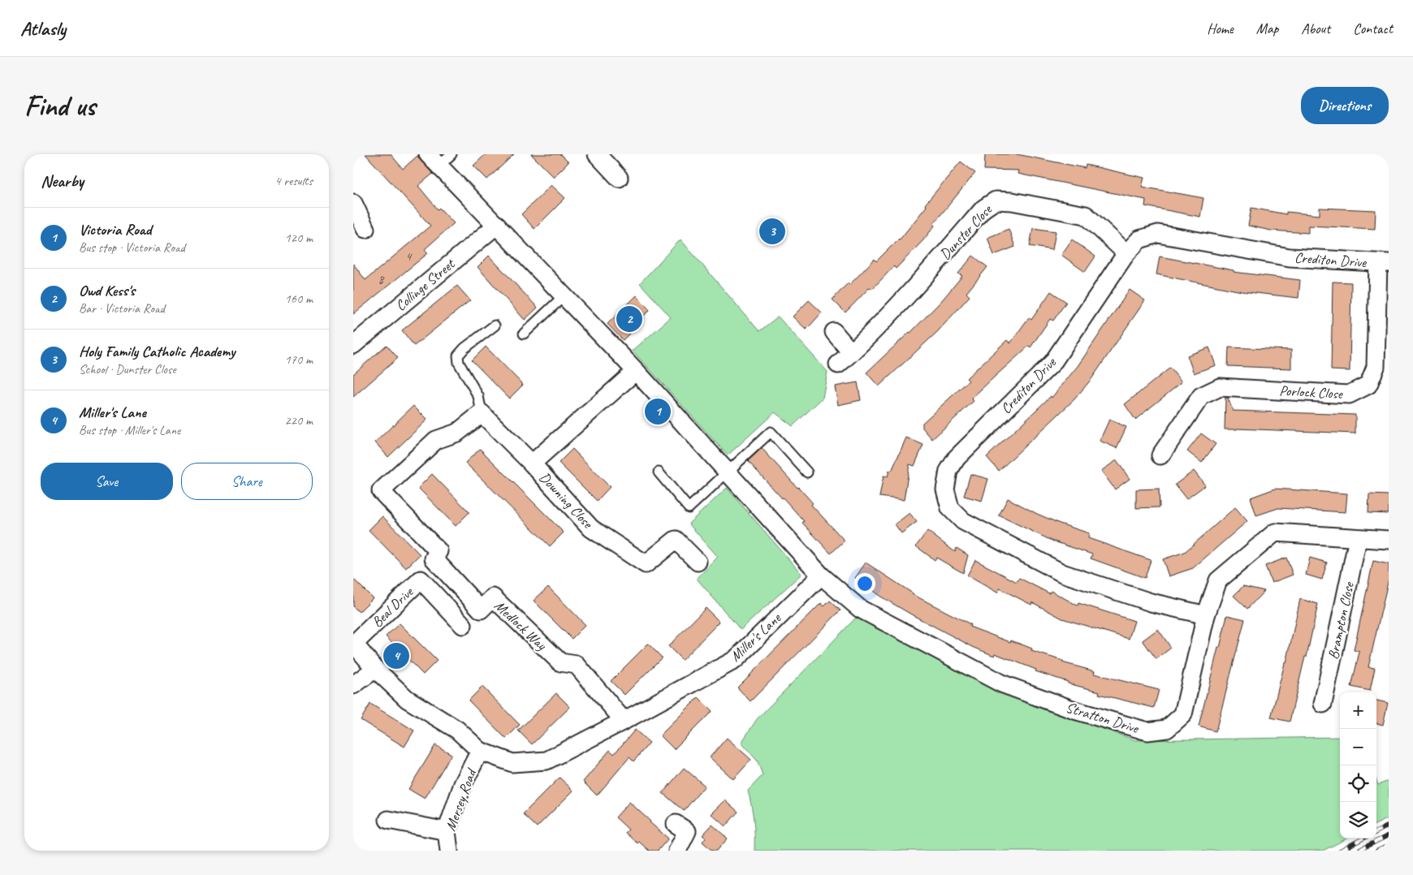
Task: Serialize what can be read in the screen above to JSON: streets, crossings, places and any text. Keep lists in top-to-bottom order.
{
  "streets": {
    "street": [
      "Dunster Close",
      "Crediton Drive",
      "Collinge Street",
      "Porlock Close",
      "Downing Close",
      "Beal Drive",
      "Brampton Close",
      "Medlock Way",
      "Miller's Lane",
      "Stratton Drive",
      "Mersey Road"
    ]
  },
  "crossings": [
    ["Dunster Close", "Crediton Drive"],
    ["Crediton Drive", "Porlock Close"],
    ["Crediton Drive", "Stratton Drive"],
    ["Collinge Street", "Stratton Drive"],
    ["Downing Close", "Stratton Drive"],
    ["Beal Drive", "Miller's Lane"],
    ["Brampton Close", "Stratton Drive"],
    ["Medlock Way", "Miller's Lane"],
    ["Miller's Lane", "Stratton Drive"],
    ["Miller's Lane", "Mersey Road"]
  ],
  "house_numbers": ["4", "8"],
  "page": {
    "header": "Atlasly",
    "nav": [
      "Home",
      "Map",
      "About",
      "Contact"
    ],
    "buttons": [
      "Directions",
      ["Save", "Share"]
    ],
    "title": "Find us",
    "heading": ["Nearby", "4 results"],
    "list": [
      {
        "mark": "1",
        "name": "Victoria Road",
        "note": "Bus stop · Victoria Road",
        "value": "120 m"
      },
      {
        "mark": "2",
        "name": "Owd Kess's",
        "note": "Bar · Victoria Road",
        "value": "160 m"
      },
      {
        "mark": "3",
        "name": "Holy Family Catholic Academy",
        "note": "School · Dunster Close",
        "value": "170 m"
      },
      {
        "mark": "4",
        "name": "Miller's Lane",
        "note": "Bus stop · Miller's Lane",
        "value": "220 m"
      }
    ],
    "pins": [
      "3",
      "2",
      "1",
      "4"
    ],
    "map_buttons": ["+", "−"]
  }
}
